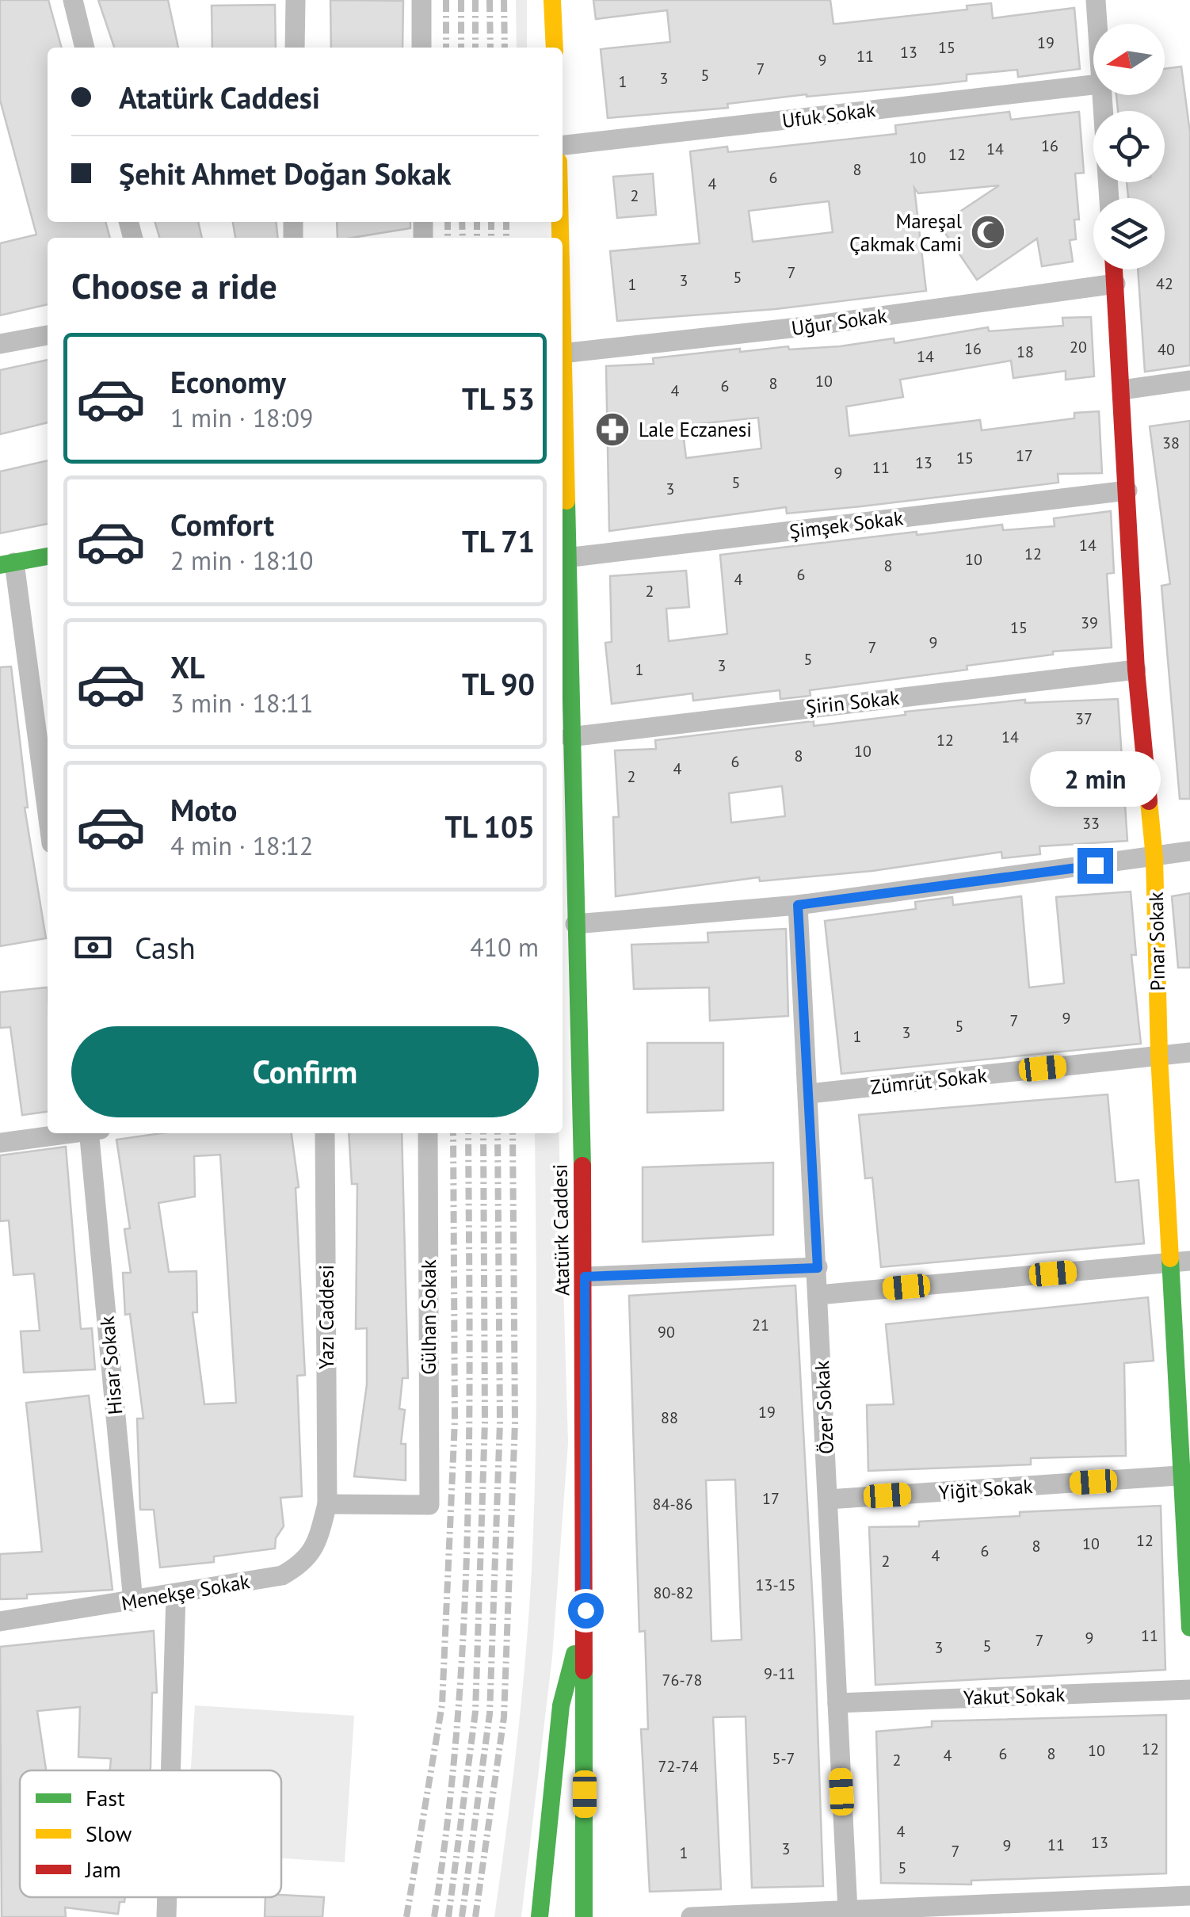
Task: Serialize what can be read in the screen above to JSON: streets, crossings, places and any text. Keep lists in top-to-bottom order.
{
  "streets": {
    "main road": ["Pınar Sokak", "Atatürk Caddesi"],
    "street": [
      "Ufuk Sokak",
      "Uğur Sokak",
      "Şimşek Sokak",
      "Şirin Sokak",
      "Zümrüt Sokak",
      "Yazı Caddesi",
      "Gülhan Sokak",
      "Hisar Sokak",
      "Özer Sokak",
      "Yiğit Sokak",
      "Menekşe Sokak",
      "Yakut Sokak"
    ]
  },
  "crossings": [
    ["Uğur Sokak", "Pınar Sokak"],
    ["Şimşek Sokak", "Pınar Sokak"],
    ["Şimşek Sokak", "Atatürk Caddesi"],
    ["Şirin Sokak", "Pınar Sokak"],
    ["Şirin Sokak", "Atatürk Caddesi"],
    ["Pınar Sokak", "Zümrüt Sokak"],
    ["Pınar Sokak", "Yiğit Sokak"],
    ["Zümrüt Sokak", "Özer Sokak"],
    ["Yazı Caddesi", "Gülhan Sokak"],
    ["Yazı Caddesi", "Menekşe Sokak"],
    ["Gülhan Sokak", "Menekşe Sokak"],
    ["Hisar Sokak", "Menekşe Sokak"],
    ["Özer Sokak", "Yiğit Sokak"],
    ["Özer Sokak", "Yakut Sokak"]
  ],
  "places": {
    "mosque": ["Mareşal Çakmak Cami"],
    "pharmacy": ["Lale Eczanesi"]
  },
  "house_numbers": [
    "19",
    "15",
    "13",
    "11",
    "9",
    "7",
    "5",
    "3",
    "1",
    "16",
    "14",
    "12",
    "10",
    "8",
    "6",
    "4",
    "2",
    "7",
    "5",
    "3",
    "42",
    "1",
    "20",
    "16",
    "40",
    "18",
    "14",
    "10",
    "8",
    "6",
    "4",
    "38",
    "17",
    "15",
    "13",
    "11",
    "9",
    "5",
    "3",
    "14",
    "12",
    "10",
    "8",
    "6",
    "4",
    "2",
    "39",
    "15",
    "9",
    "7",
    "5",
    "3",
    "1",
    "37",
    "14",
    "12",
    "10",
    "8",
    "6",
    "4",
    "2",
    "33",
    "9",
    "7",
    "5",
    "3",
    "1",
    "21",
    "90",
    "19",
    "88",
    "17",
    "84-86",
    "12",
    "10",
    "8",
    "6",
    "4",
    "2",
    "13-15",
    "80-82",
    "11",
    "9",
    "7",
    "5",
    "3",
    "9-11",
    "76-78",
    "12",
    "10",
    "6",
    "8",
    "4",
    "5-7",
    "2",
    "72-74",
    "4",
    "13",
    "11",
    "9",
    "3",
    "7",
    "1",
    "5"
  ],
  "legend": ["Fast", "Slow", "Jam"],
  "north": "left",
  "page": {
    "banner": ["Atatürk Caddesi", "Şehit Ahmet Doğan Sokak"],
    "heading": "Choose a ride",
    "list": [
      {
        "name": "Economy",
        "note": "1 min · 18:09",
        "value": "TL 53"
      },
      {
        "name": "Comfort",
        "note": "2 min · 18:10",
        "value": "TL 71"
      },
      {
        "name": "XL",
        "note": "3 min · 18:11",
        "value": "TL 90"
      },
      {
        "name": "Moto",
        "note": "4 min · 18:12",
        "value": "TL 105"
      }
    ],
    "bubble": "2 min",
    "pay": ["Cash", "410 m"],
    "buttons": "Confirm"
  }
}
